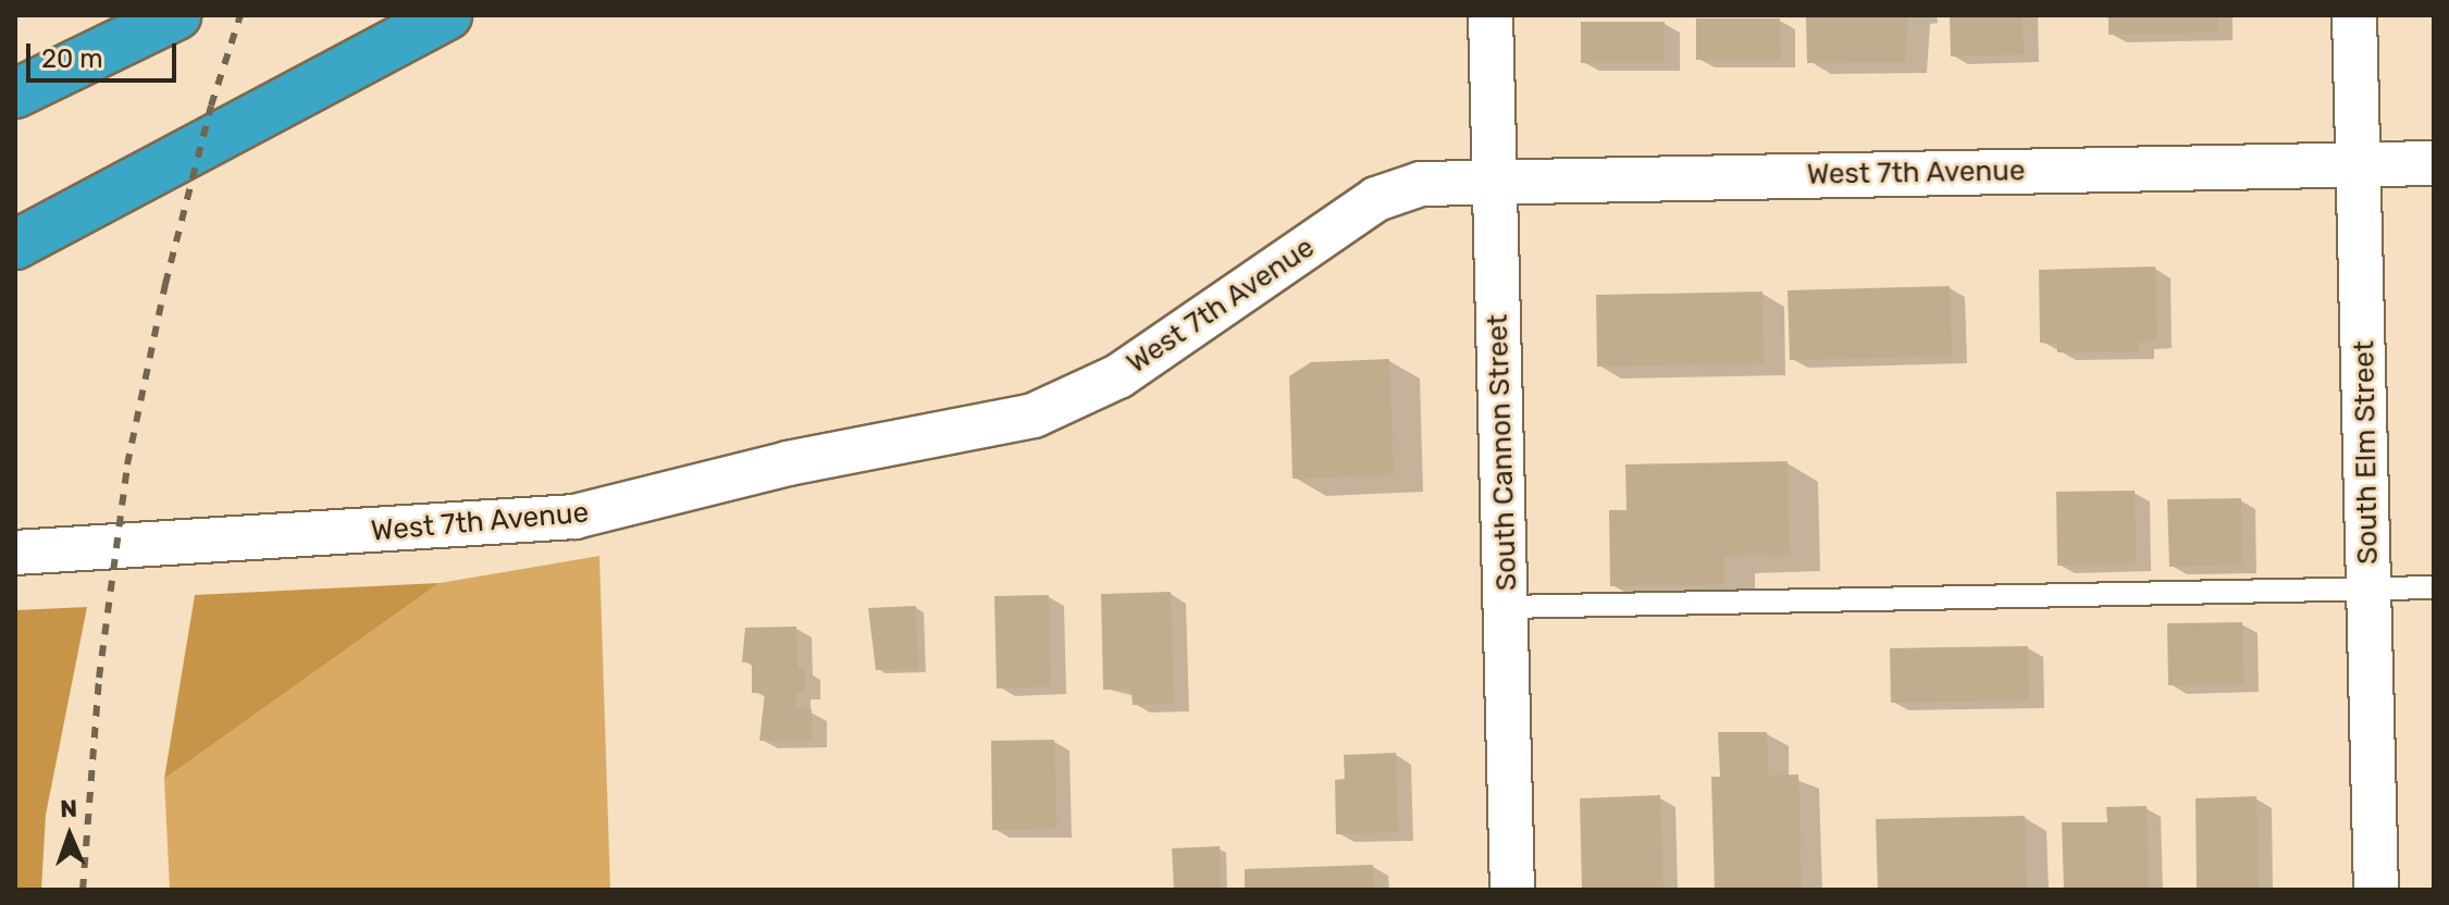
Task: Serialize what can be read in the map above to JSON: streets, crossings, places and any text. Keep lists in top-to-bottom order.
{
  "streets": {
    "street": ["West 7th Avenue", "South Cannon Street", "South Elm Street"]
  },
  "crossings": [
    ["West 7th Avenue", "South Cannon Street"],
    ["West 7th Avenue", "South Elm Street"]
  ],
  "scale_bar": "20 m",
  "north": "top"
}
